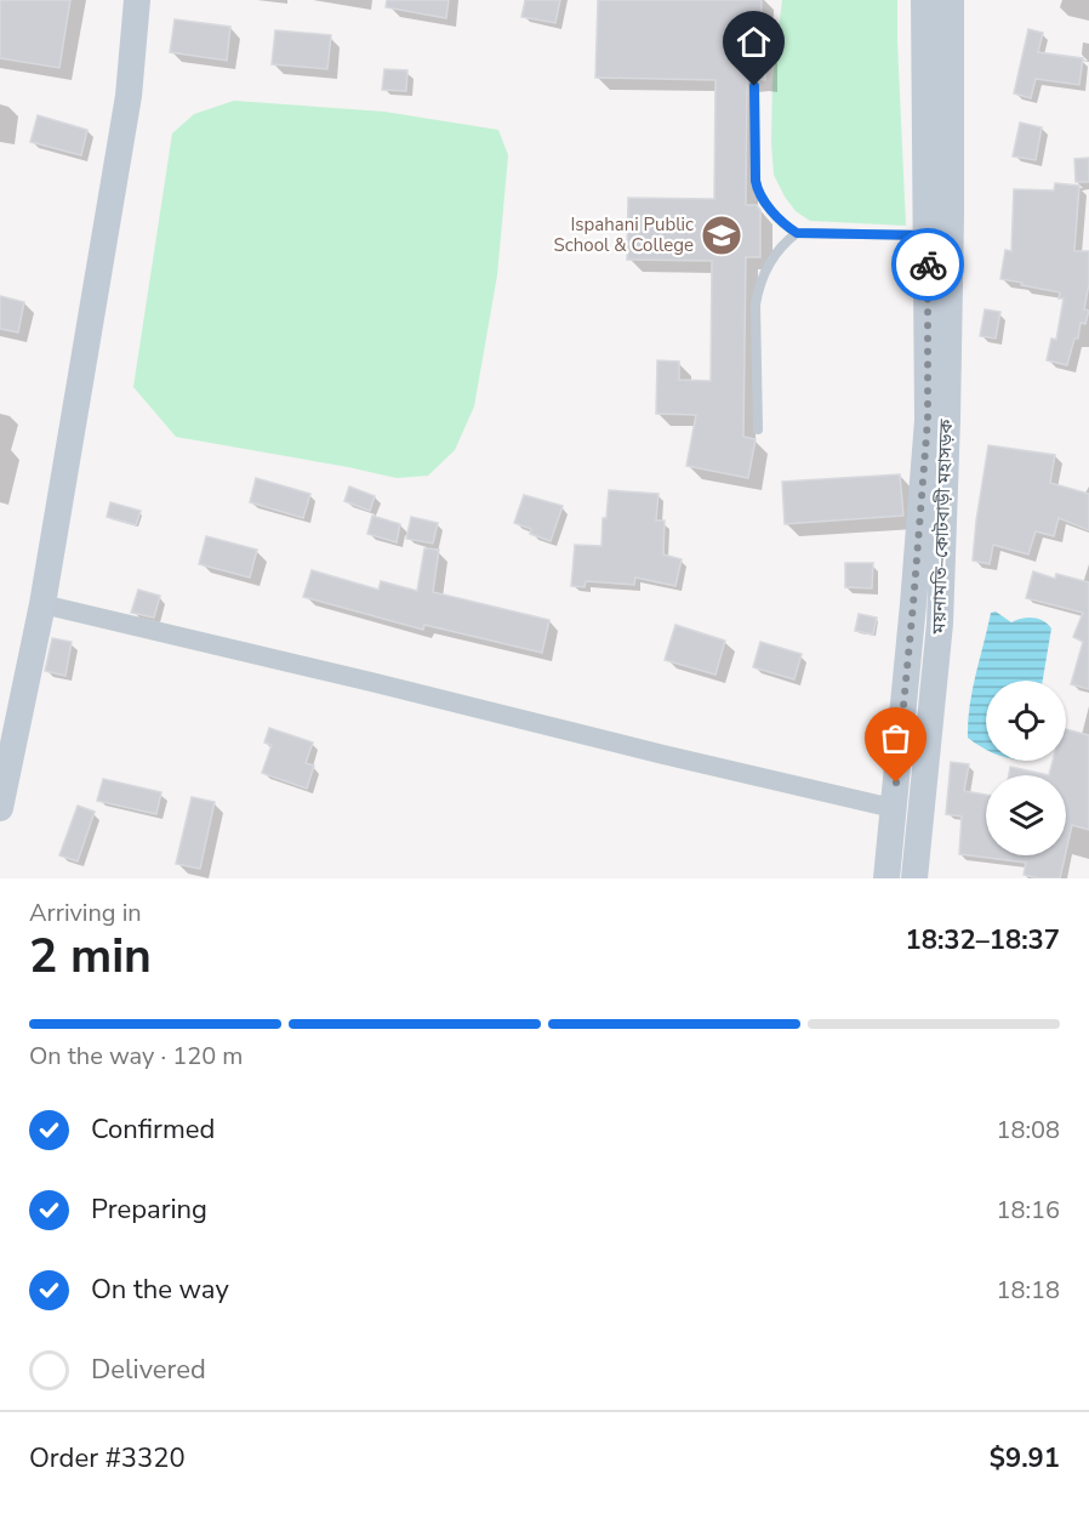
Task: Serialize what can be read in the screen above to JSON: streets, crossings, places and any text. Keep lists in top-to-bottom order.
{
  "streets": {
    "main road": ["ময়নামতি–কোটবাড়ী মহাসড়ক"]
  },
  "places": {
    "school or university": ["Ispahani Public School & College"]
  },
  "page": {
    "heading": ["2 min", "Arriving in", "18:32–18:37"],
    "panel": ["Order #3320", "$9.91"],
    "bar": "On the way · 120 m",
    "list": [
      ["Confirmed", "18:08"],
      ["Preparing", "18:16"],
      ["On the way", "18:18"],
      "Delivered"
    ]
  }
}
